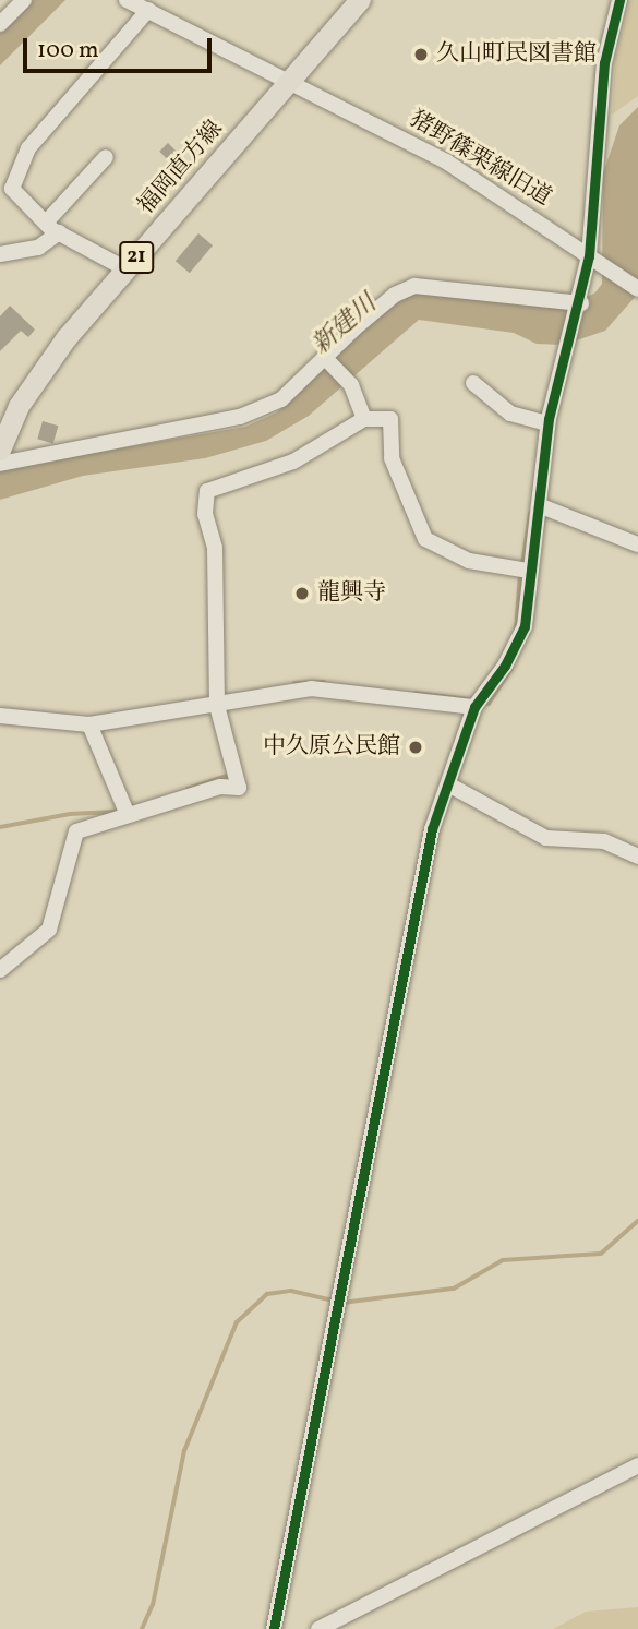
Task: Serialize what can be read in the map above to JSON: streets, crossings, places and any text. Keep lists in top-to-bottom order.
{
  "streets": {
    "main road": ["福岡直方線", "21"],
    "street": ["猪野篠栗線旧道"]
  },
  "crossings": [
    ["猪野篠栗線旧道", "福岡直方線"]
  ],
  "water": ["新建川"],
  "places": ["久山町民図書館", "龍興寺", "中久原公民館"],
  "scale_bar": "100 m"
}
